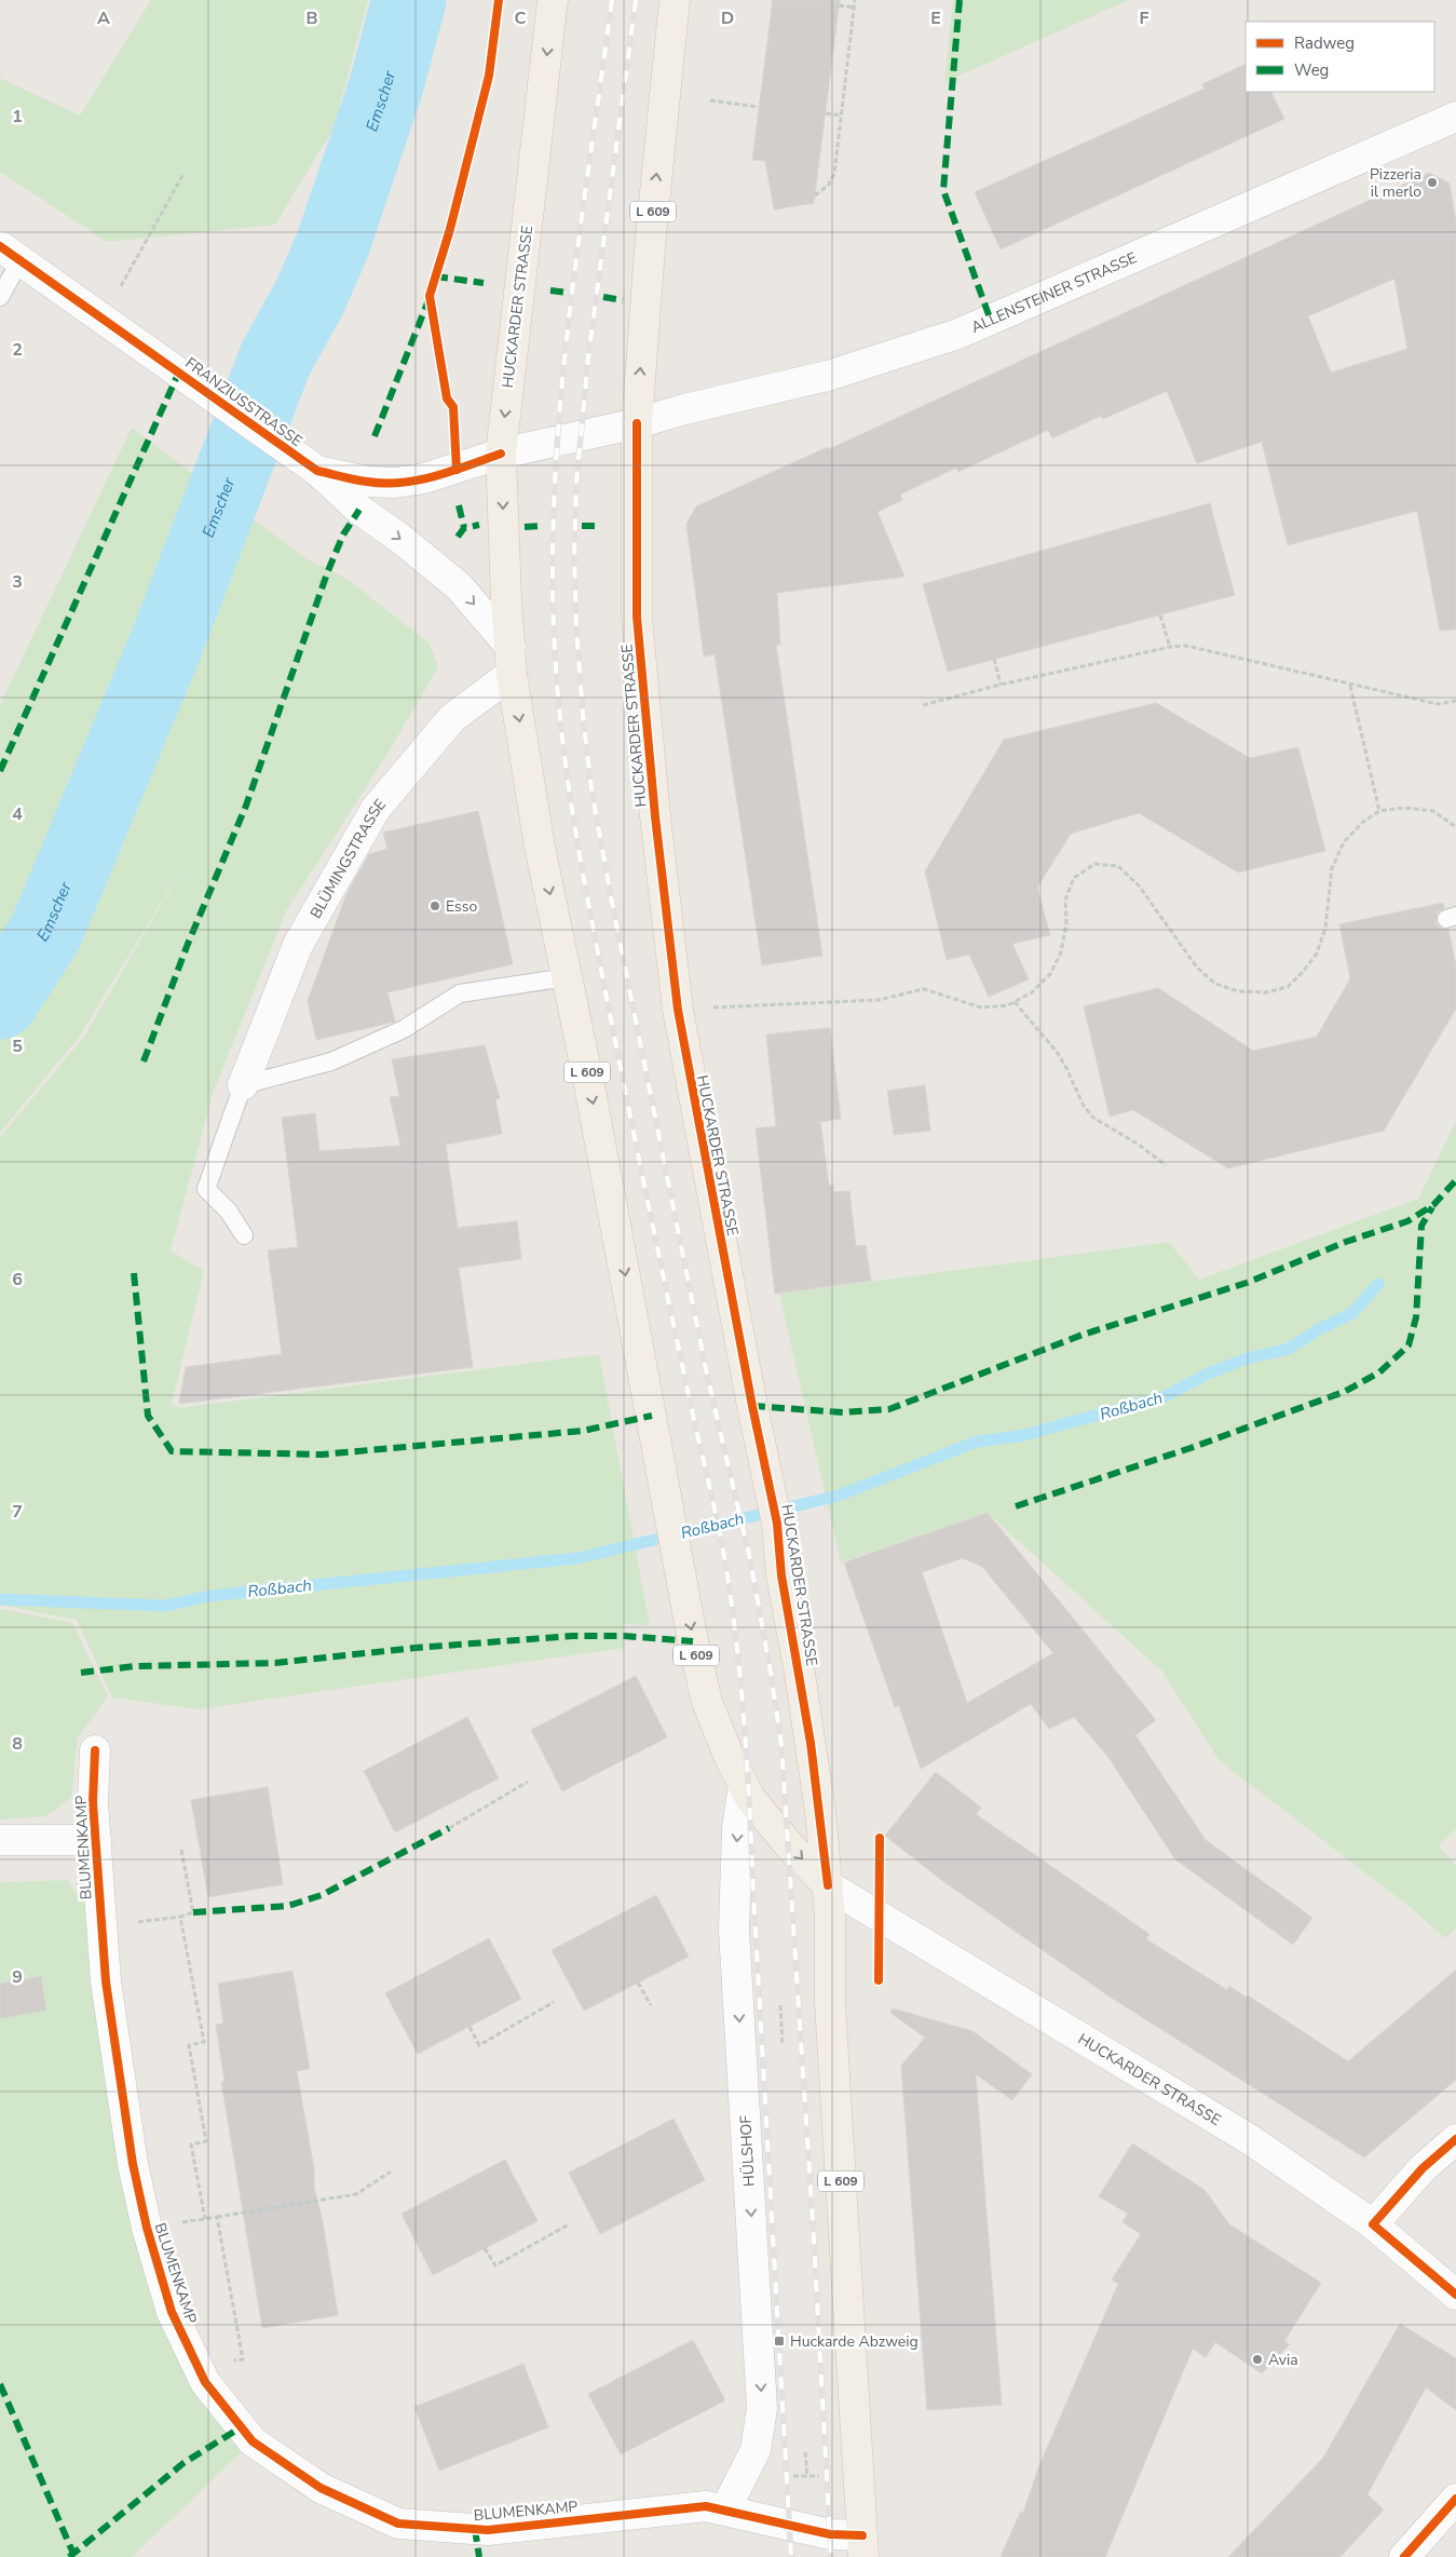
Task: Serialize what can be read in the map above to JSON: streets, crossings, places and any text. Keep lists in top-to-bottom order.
{
  "streets": {
    "main road": ["L 609", "HUCKARDER STRASSE"],
    "street": [
      "ALLENSTEINER STRASSE",
      "FRANZIUSSTRASSE",
      "BLÜMINGSTRASSE",
      "BLUMENKAMP",
      "HÜLSHOF"
    ]
  },
  "crossings": [
    ["L 609", "HUCKARDER STRASSE"],
    ["L 609", "BLUMENKAMP"],
    ["ALLENSTEINER STRASSE", "HUCKARDER STRASSE"],
    ["ALLENSTEINER STRASSE", "FRANZIUSSTRASSE"],
    ["HUCKARDER STRASSE", "FRANZIUSSTRASSE"],
    ["HUCKARDER STRASSE", "BLÜMINGSTRASSE"],
    ["HUCKARDER STRASSE", "HÜLSHOF"],
    ["FRANZIUSSTRASSE", "BLÜMINGSTRASSE"],
    ["BLUMENKAMP", "HÜLSHOF"]
  ],
  "one_way": ["HÜLSHOF"],
  "water": ["Emscher", "Roßbach"],
  "places": {
    "other": ["Pizzeria il merlo", "Esso", "Avia"],
    "transit": ["Huckarde Abzweig"]
  },
  "legend": ["Radweg", "Weg"],
  "grid": {
    "columns": [
      "A",
      "B",
      "C",
      "D",
      "E",
      "F"
    ],
    "rows": [
      "1",
      "2",
      "3",
      "4",
      "5",
      "6",
      "7",
      "8",
      "9"
    ]
  }
}
